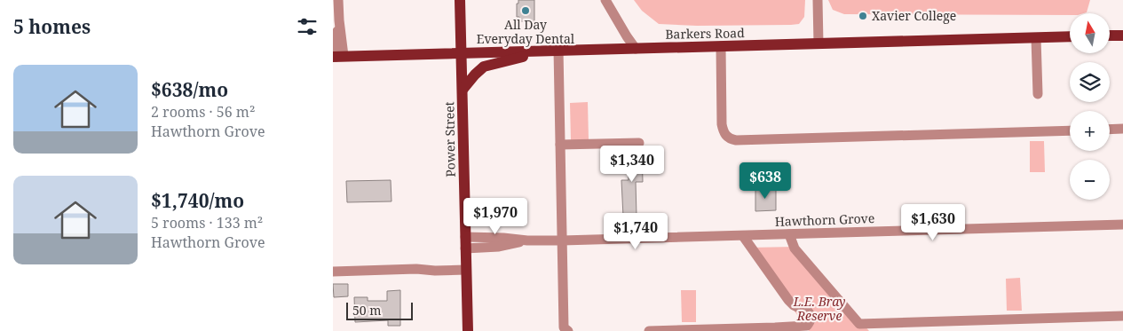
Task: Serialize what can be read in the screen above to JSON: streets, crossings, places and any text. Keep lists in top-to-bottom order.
{
  "streets": {
    "main road": ["Barkers Road", "Power Street"],
    "street": ["Hawthorn Grove"]
  },
  "crossings": [
    ["Barkers Road", "Power Street"],
    ["Power Street", "Hawthorn Grove"]
  ],
  "parks": ["L.E. Bray Reserve"],
  "places": ["All Day Everyday Dental", "Xavier College"],
  "scale_bar": "50 m",
  "north": "top",
  "page": {
    "heading": "5 homes",
    "map_buttons": ["+", "−"],
    "list": [
      {
        "name": "$638/mo",
        "note": "2 rooms · 56 m² · Hawthorn Grove"
      },
      {
        "name": "$1,740/mo",
        "note": "5 rooms · 133 m² · Hawthorn Grove"
      }
    ],
    "price": [
      "$1,340",
      "$638",
      "$1,970",
      "$1,630",
      "$1,740"
    ],
    "scale": "50 m"
  }
}
